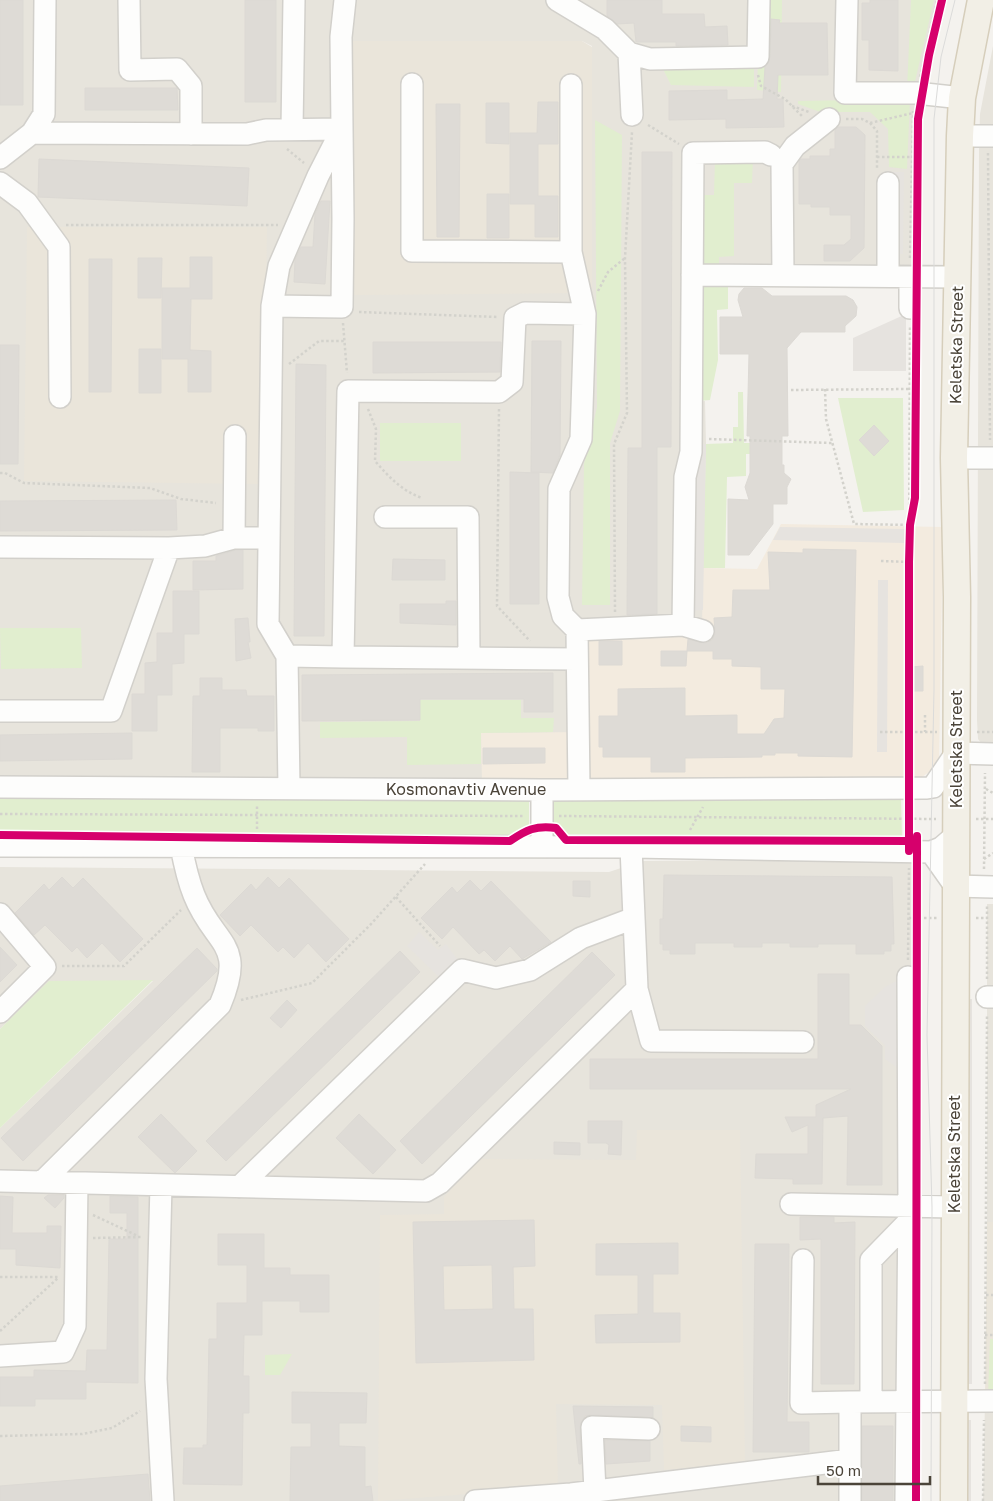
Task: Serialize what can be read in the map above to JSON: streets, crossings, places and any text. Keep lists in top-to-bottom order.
{
  "streets": {
    "main road": ["Keletska Street"],
    "street": ["Kosmonavtiv Avenue"]
  },
  "scale_bar": "50 m"
}
